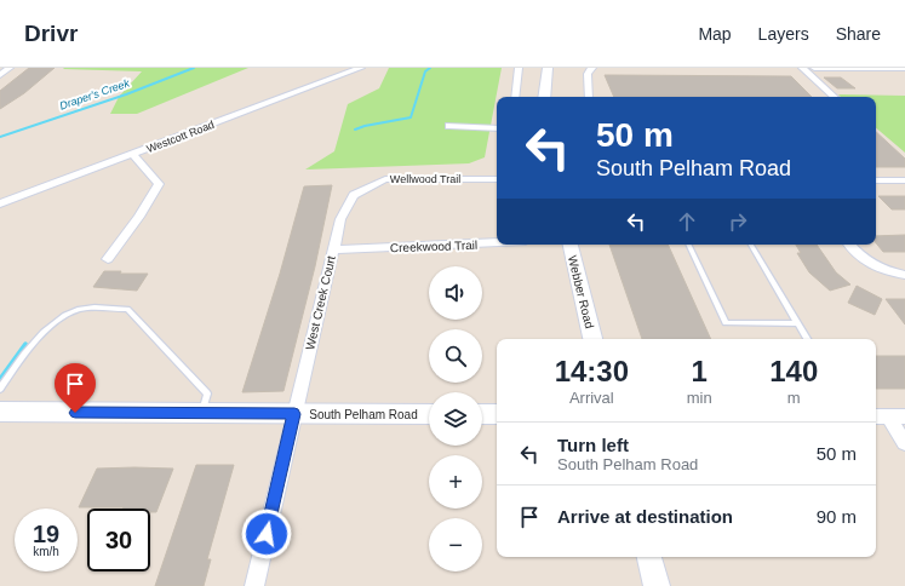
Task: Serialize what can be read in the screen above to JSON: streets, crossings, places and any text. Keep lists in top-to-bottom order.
{
  "streets": {
    "main road": ["Webber Road", "South Pelham Road"],
    "street": [
      "Westcott Road",
      "Wellwood Trail",
      "Creekwood Trail",
      "West Creek Court"
    ]
  },
  "crossings": [
    ["Wellwood Trail", "West Creek Court"],
    ["West Creek Court", "South Pelham Road"]
  ],
  "water": ["Draper's Creek"],
  "page": {
    "header": "Drivr",
    "nav": ["Map", "Layers", "Share"],
    "turn": ["50 m", "South Pelham Road"],
    "map_buttons": ["+", "−"],
    "eta": [
      "14:30",
      "Arrival",
      "1",
      "min",
      "140",
      "m"
    ],
    "list": [
      {
        "name": "Turn left",
        "note": "South Pelham Road",
        "value": "50 m"
      },
      {
        "name": "Arrive at destination",
        "value": "90 m"
      }
    ],
    "speed": "19 km/h",
    "limit": "30"
  }
}
